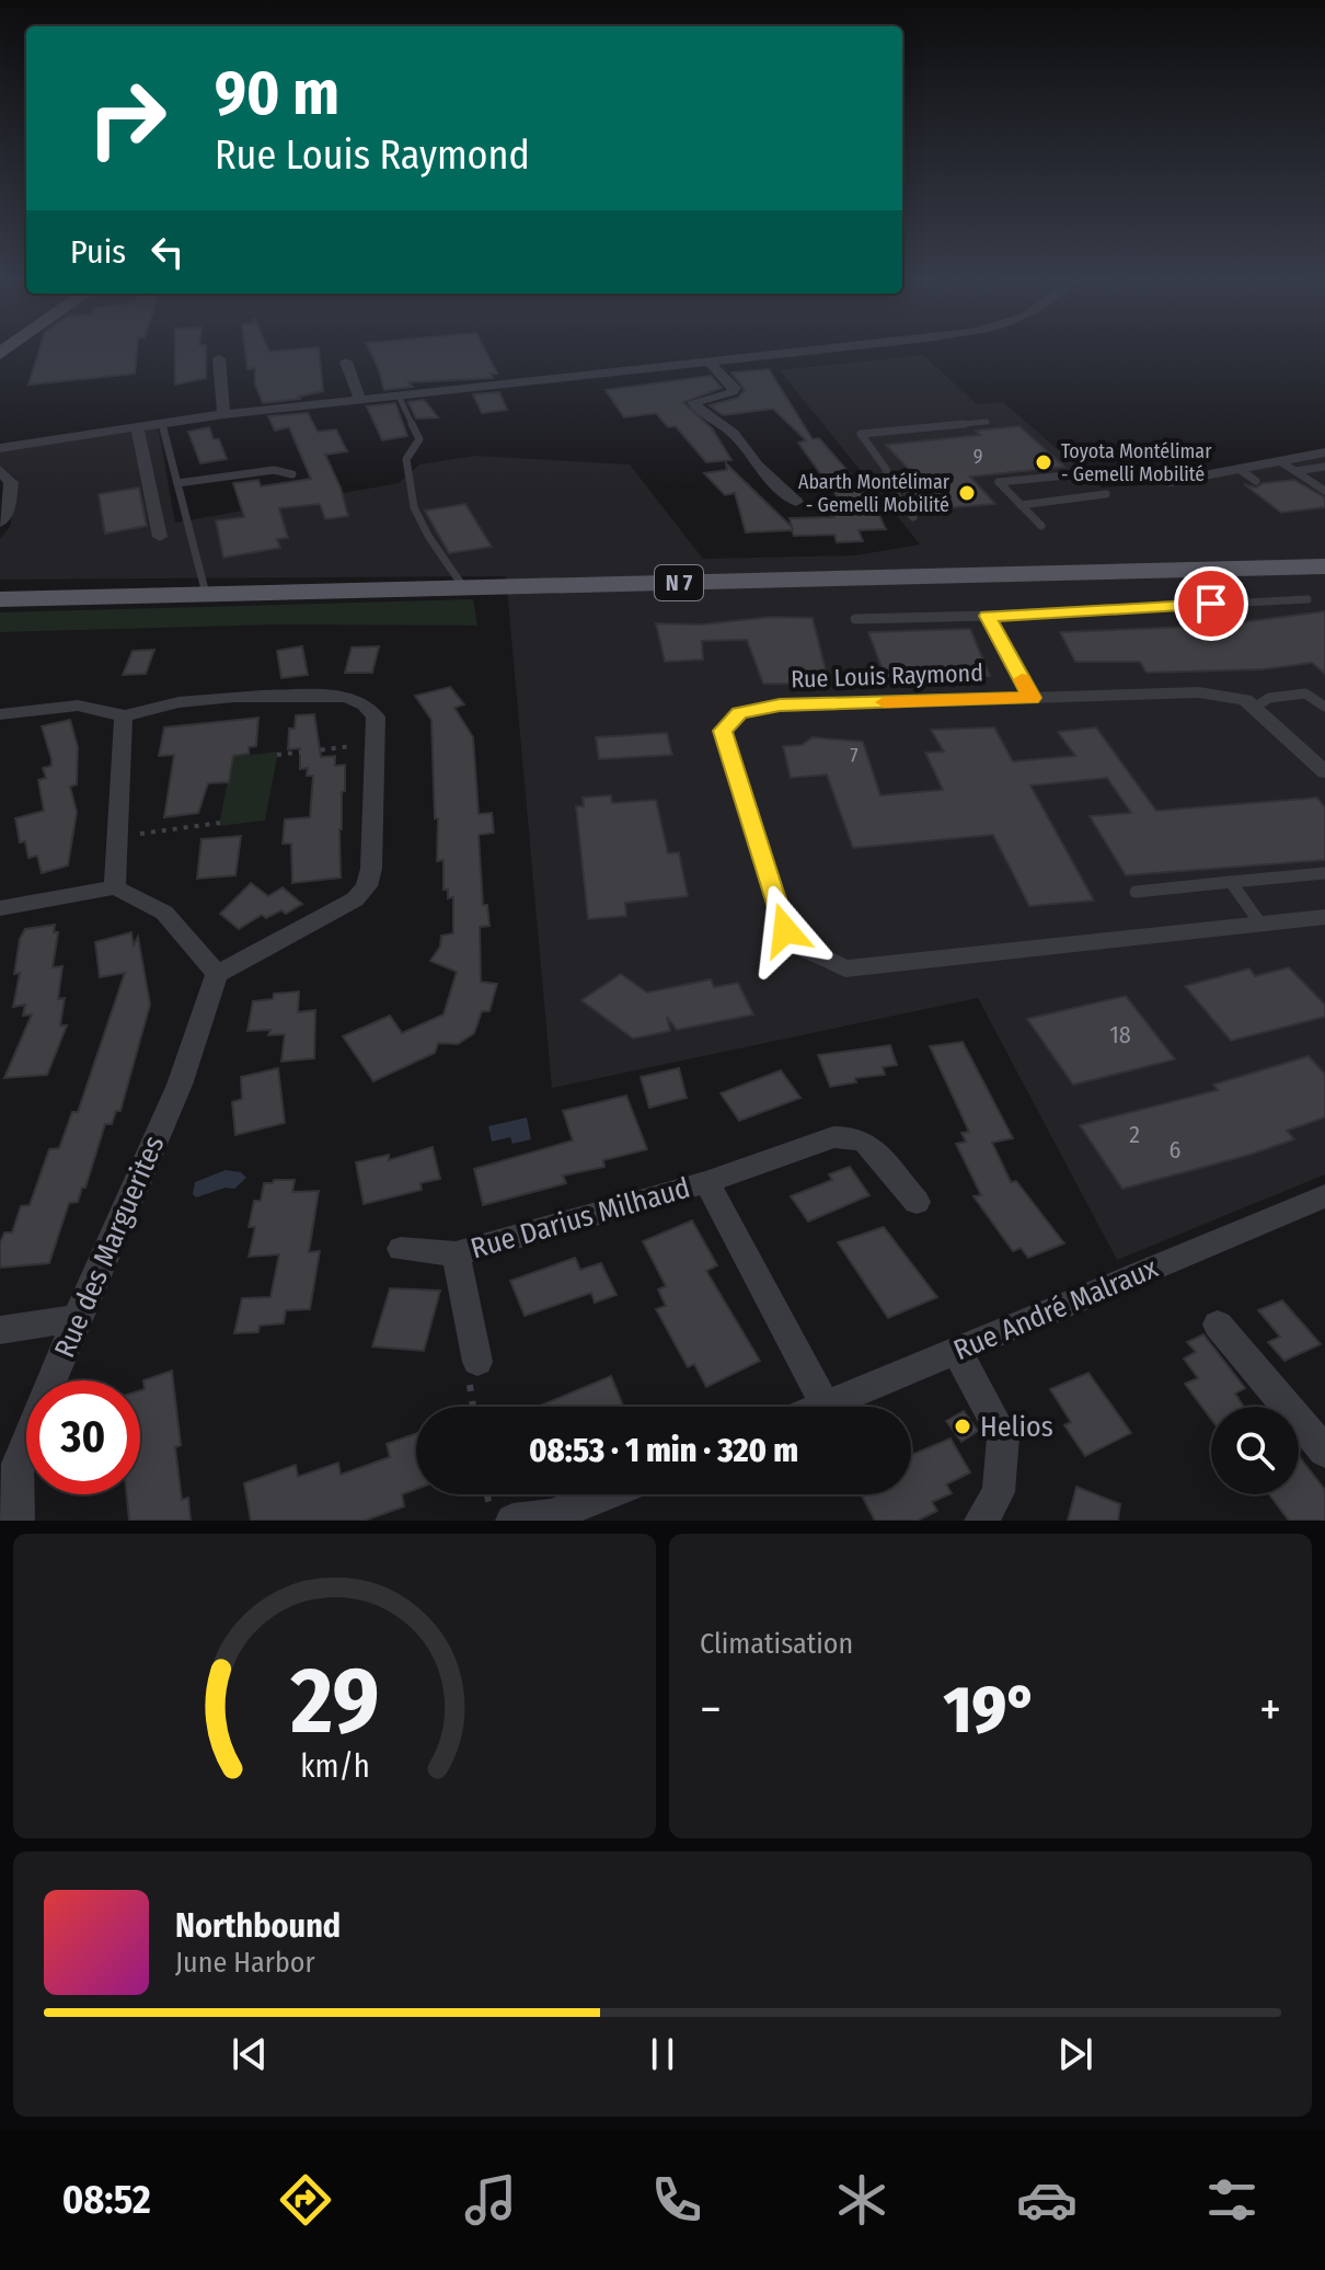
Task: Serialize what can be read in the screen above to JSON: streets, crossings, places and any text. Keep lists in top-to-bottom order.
{
  "streets": {
    "main road": ["N 7"],
    "street": [
      "Rue Louis Raymond",
      "Rue Darius Milhaud",
      "Rue des Marguerites",
      "Rue André Malraux"
    ]
  },
  "crossings": [
    ["Rue Darius Milhaud", "Rue André Malraux"]
  ],
  "places": ["Toyota Montélimar - Gemelli Mobilité", "Abarth Montélimar - Gemelli Mobilité", "Helios"],
  "house_numbers": [
    "9",
    "7",
    "18",
    "2",
    "6"
  ],
  "page": {
    "turn": ["90 m", "Rue Louis Raymond"],
    "then": "Puis",
    "limit": "30",
    "trip": "08:53 · 1 min · 320 m",
    "tile": "Climatisation",
    "heat": ["−", "19°", "+"],
    "song": ["Northbound", "June Harbor"],
    "tabs": "08:52",
    "gauge": ["29", "km/h"]
  }
}
